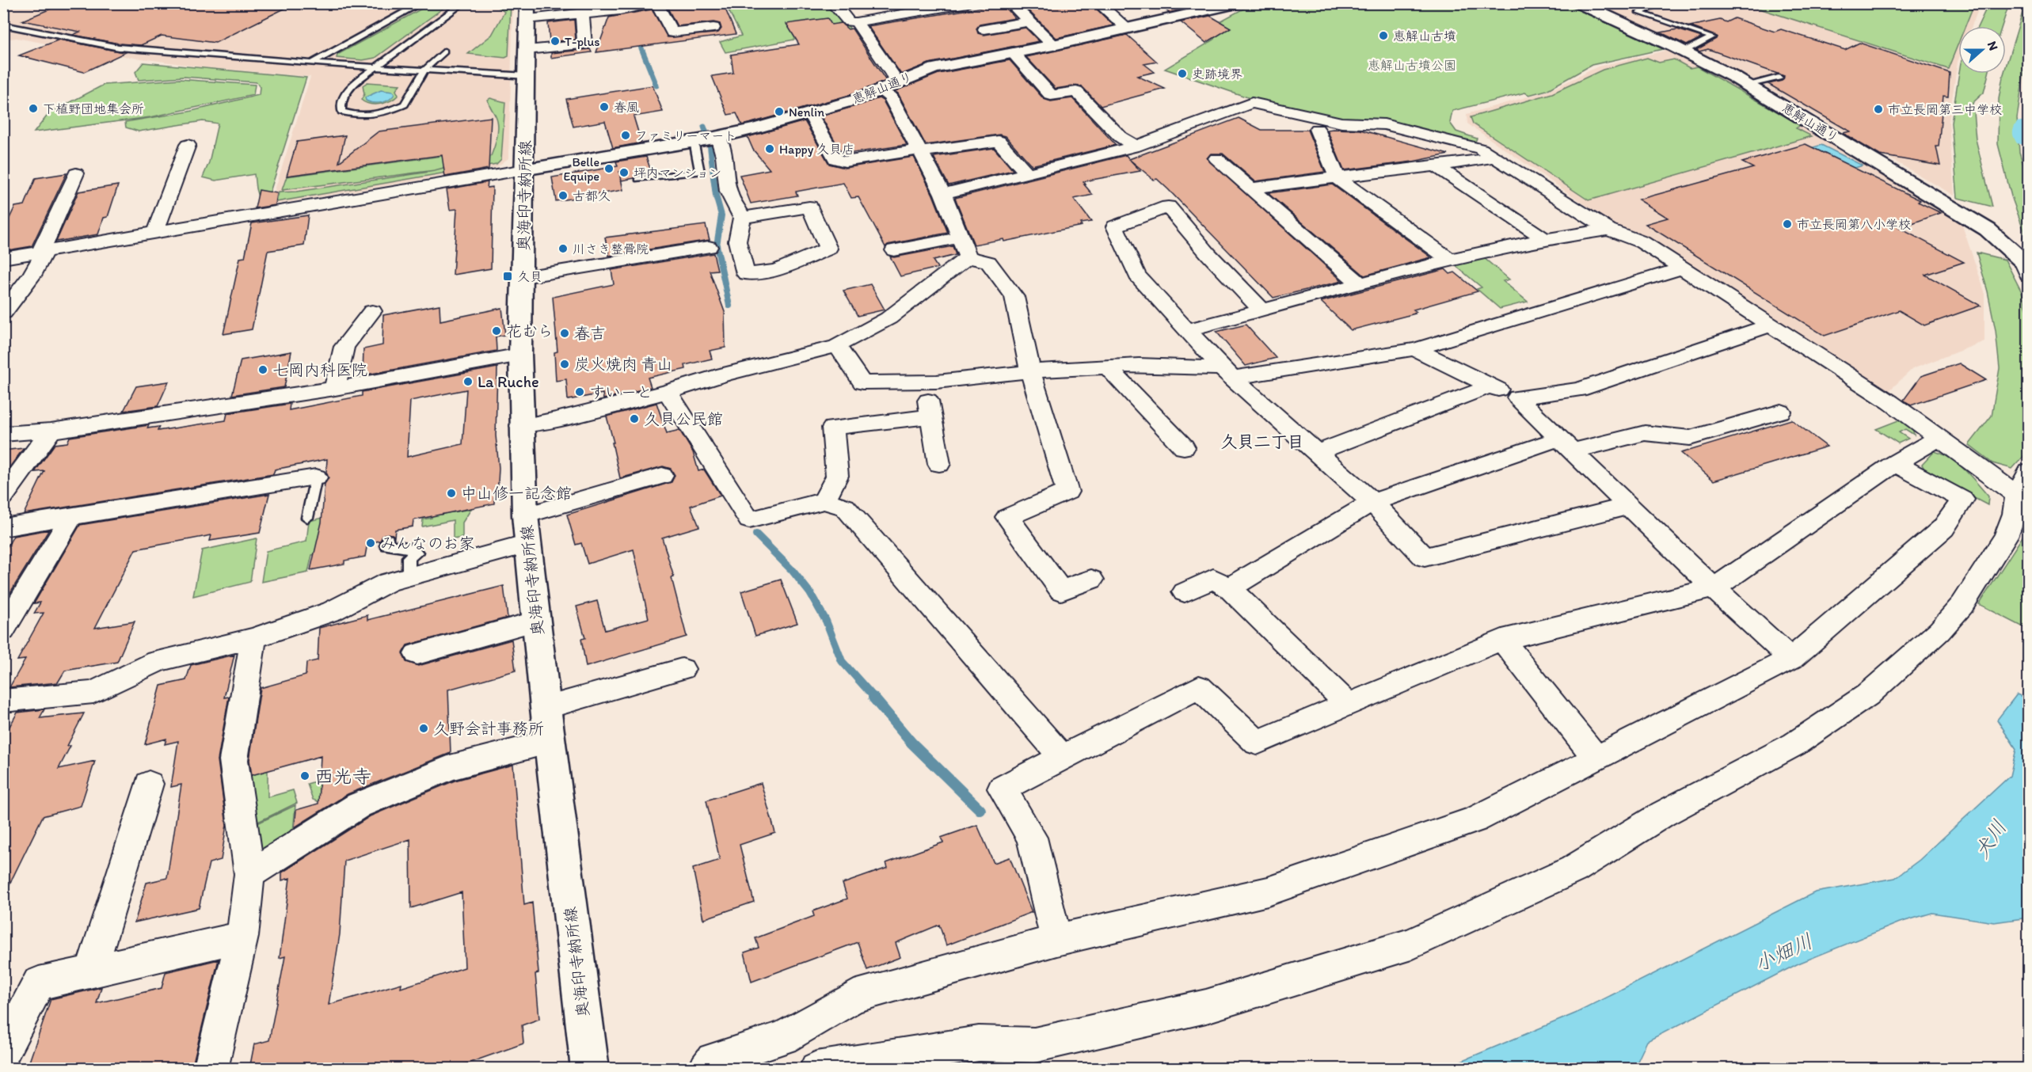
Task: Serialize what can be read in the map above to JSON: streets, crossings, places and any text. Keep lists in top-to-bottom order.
{
  "streets": {
    "street": ["恵解山通り", "奥海印寺納所線"]
  },
  "crossings": [
    ["恵解山通り", "奥海印寺納所線"]
  ],
  "districts": ["久貝二丁目"],
  "water": ["犬川", "小畑川"],
  "parks": ["恵解山古墳公園"],
  "places": {
    "other": [
      "恵解山古墳",
      "T-plus",
      "史跡境界",
      "春風",
      "下植野団地集会所",
      "市立長岡第三中学校",
      "Nenlin",
      "ファミリーマート",
      "Happy 久貝店",
      "Belle Equipe",
      "坪内マンション",
      "古都久",
      "市立長岡第八小学校",
      "川さき整骨院",
      "花むら",
      "春吉",
      "炭火焼肉 青山",
      "七岡内科医院",
      "La Ruche",
      "すいーと",
      "久貝公民館",
      "中山修一記念館",
      "みんなのお家",
      "久野会計事務所",
      "西光寺"
    ],
    "transit": ["久貝"]
  },
  "north": "right"
}
